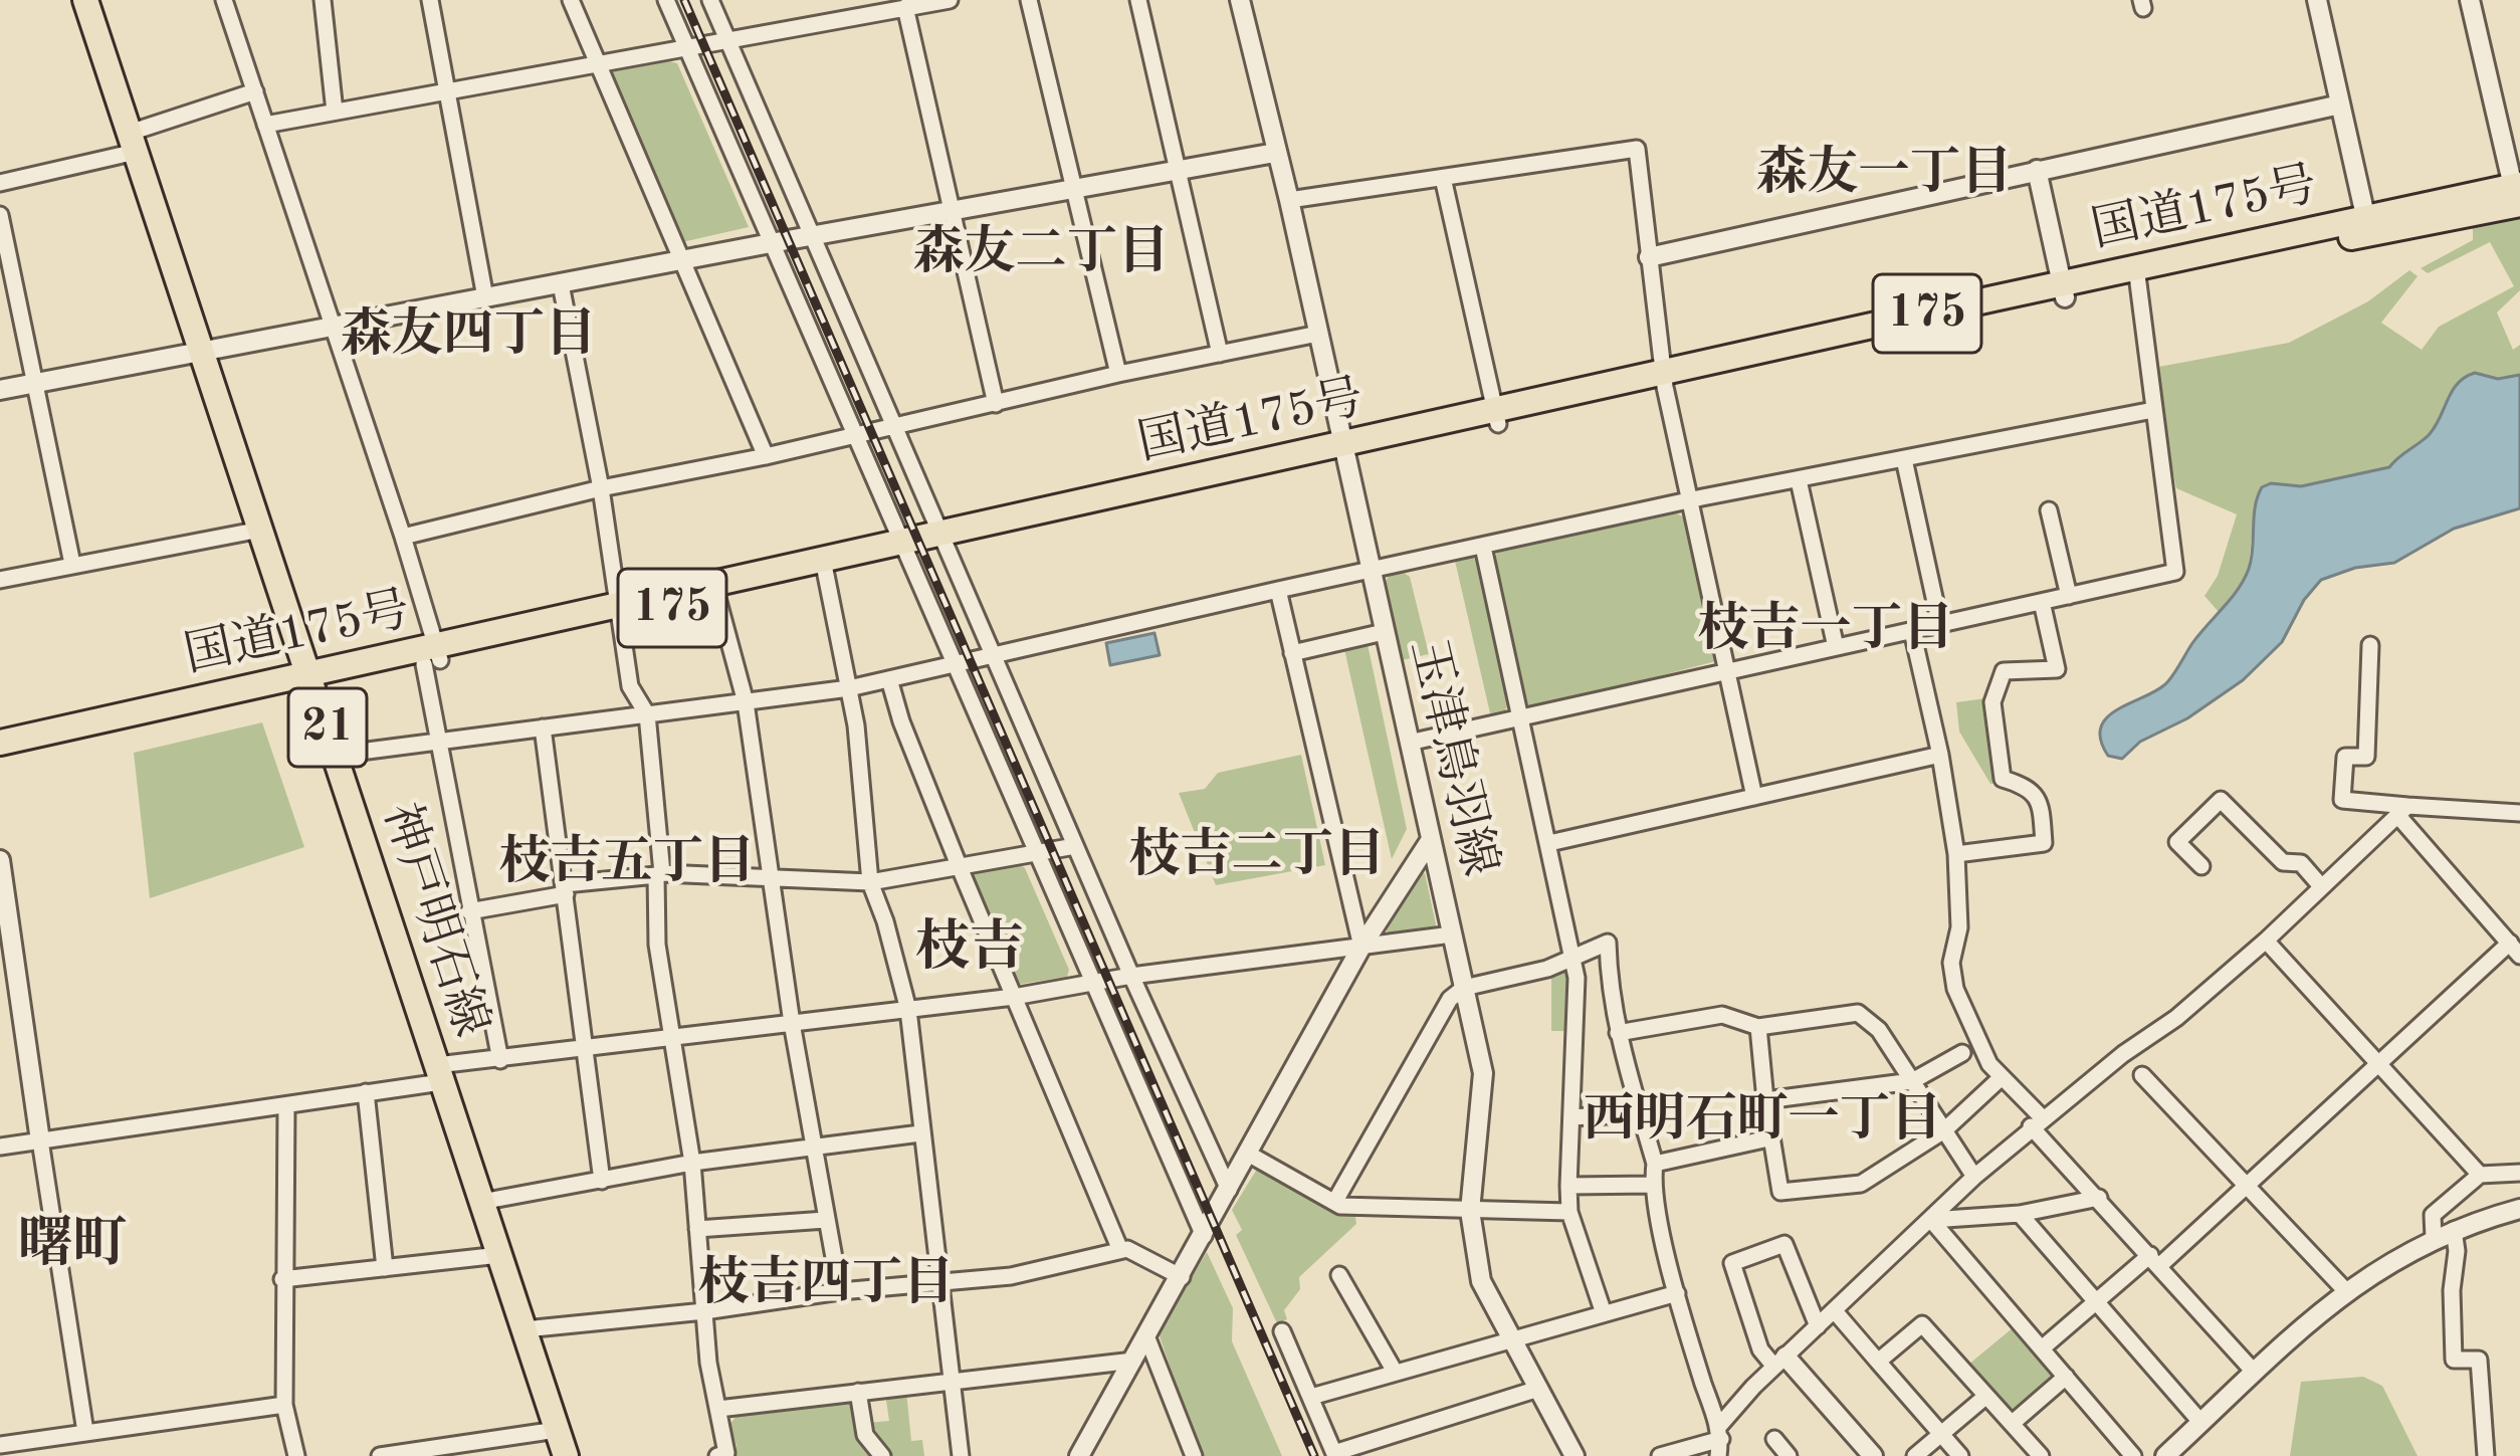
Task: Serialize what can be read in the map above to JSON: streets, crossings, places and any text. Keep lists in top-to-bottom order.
{
  "streets": {
    "main road": [
      "国道175号",
      "175",
      "21",
      "神戸明石線"
    ],
    "street": ["玉津鳥羽線"]
  },
  "crossings": [
    ["国道175号", "玉津鳥羽線"],
    ["国道175号", "神戸明石線"]
  ],
  "districts": [
    "森友一丁目",
    "森友二丁目",
    "森友四丁目",
    "枝吉一丁目",
    "枝吉二丁目",
    "枝吉五丁目",
    "枝吉",
    "西明石町一丁目",
    "曙町",
    "枝吉四丁目"
  ]
}
